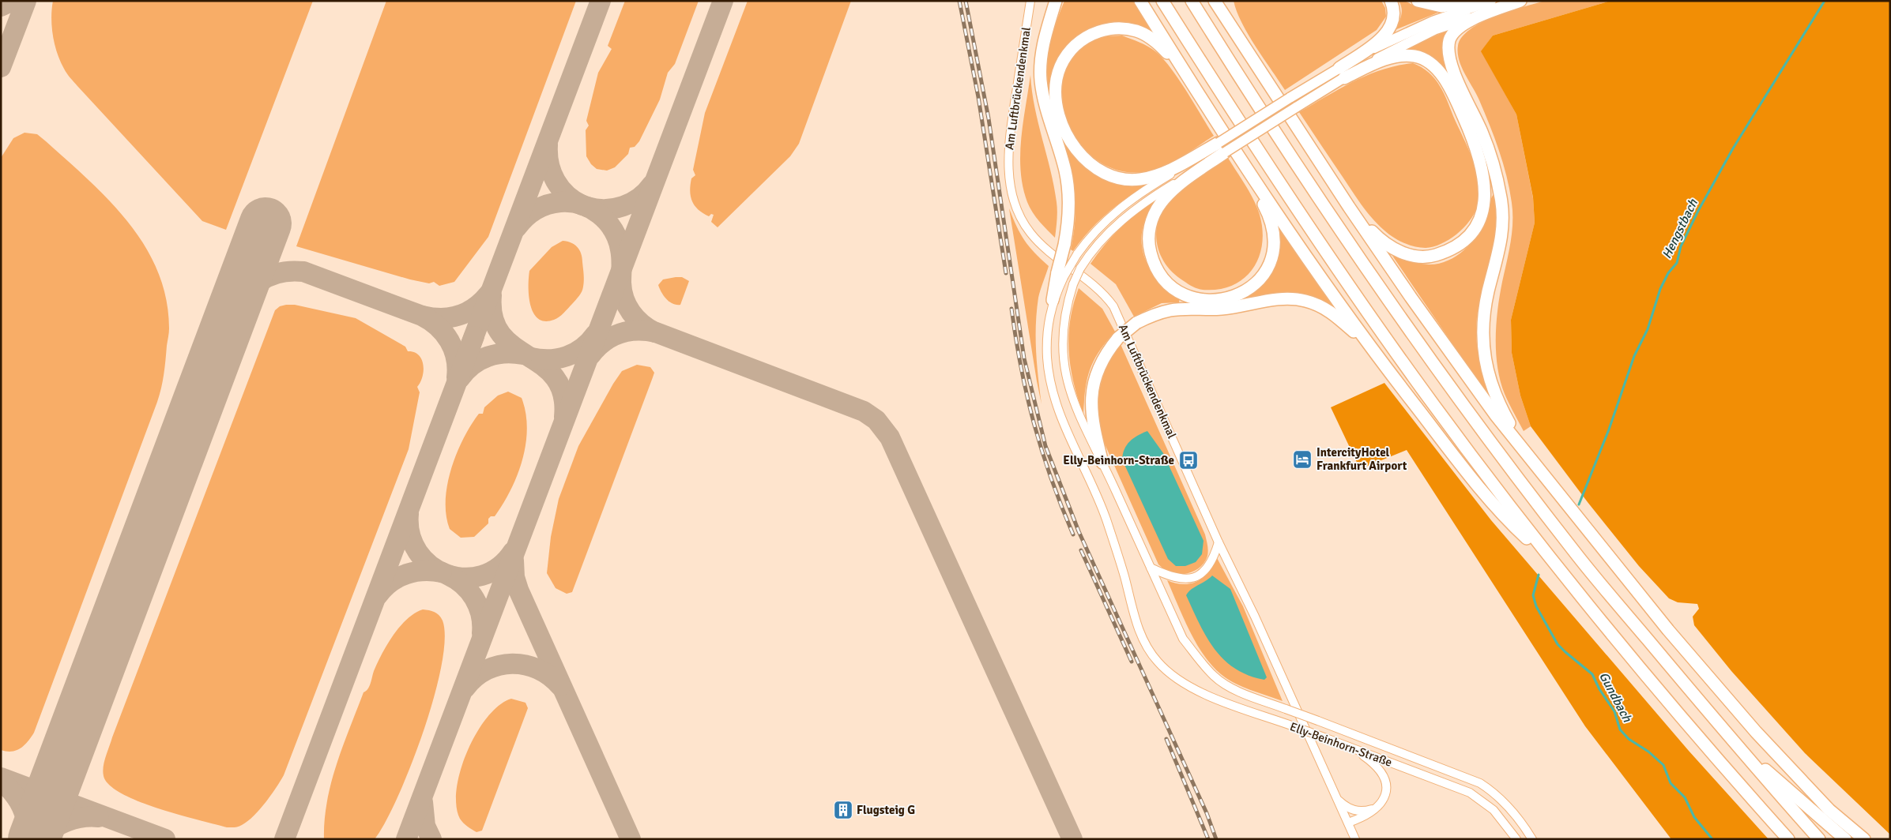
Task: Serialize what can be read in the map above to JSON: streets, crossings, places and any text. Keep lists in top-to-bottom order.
{
  "streets": {
    "street": ["Am Luftbrückendenkmal", "Elly-Beinhorn-Straße"]
  },
  "water": ["Hengstbach", "Gundbach"],
  "places": {
    "hotel": ["IntercityHotel Frankfurt Airport"],
    "bus stop": ["Elly-Beinhorn-Straße"],
    "building": ["Flugsteig G"]
  }
}
